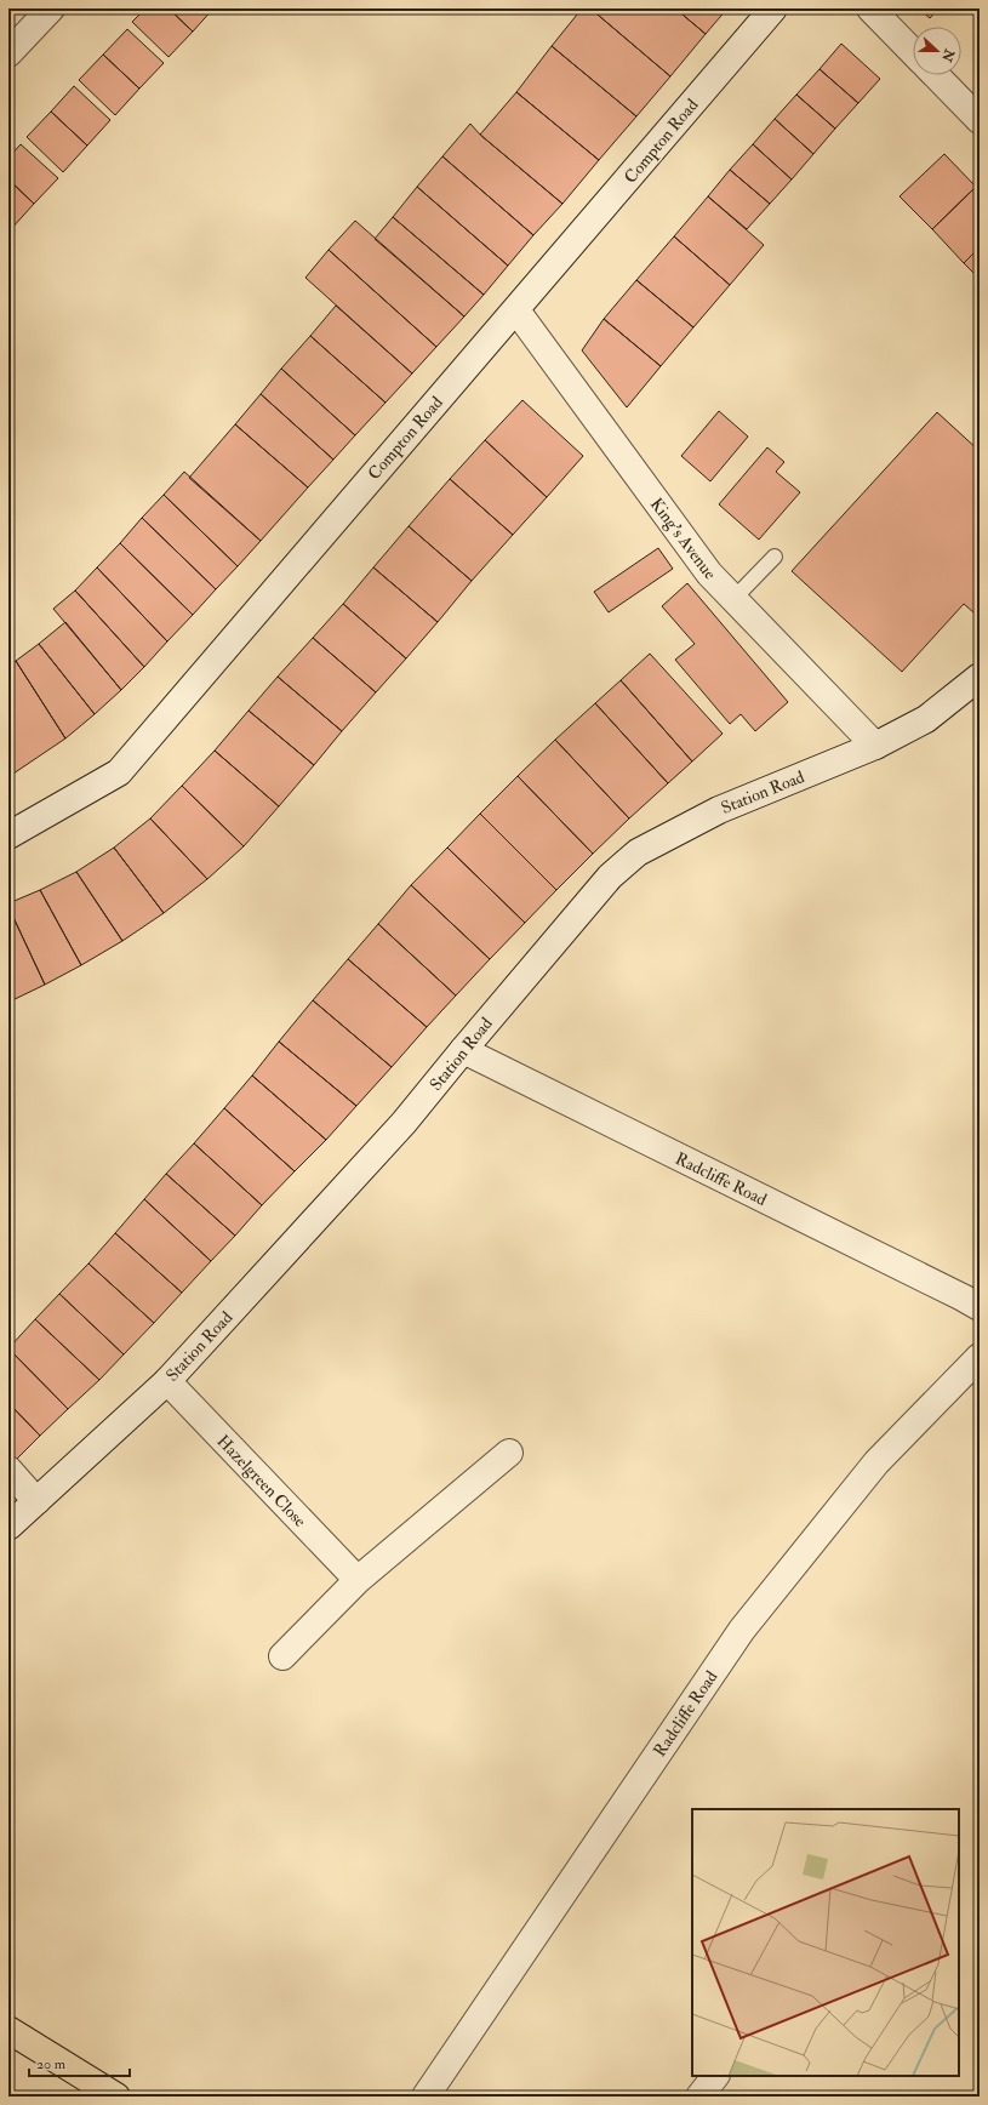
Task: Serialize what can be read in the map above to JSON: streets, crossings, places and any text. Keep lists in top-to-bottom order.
{
  "streets": {
    "street": [
      "Compton Road",
      "King's Avenue",
      "Station Road",
      "Radcliffe Road",
      "Hazelgreen Close"
    ]
  },
  "crossings": [
    ["Compton Road", "King's Avenue"],
    ["King's Avenue", "Station Road"],
    ["Station Road", "Radcliffe Road"],
    ["Station Road", "Hazelgreen Close"]
  ],
  "scale_bar": "20 m",
  "north": "right"
}
